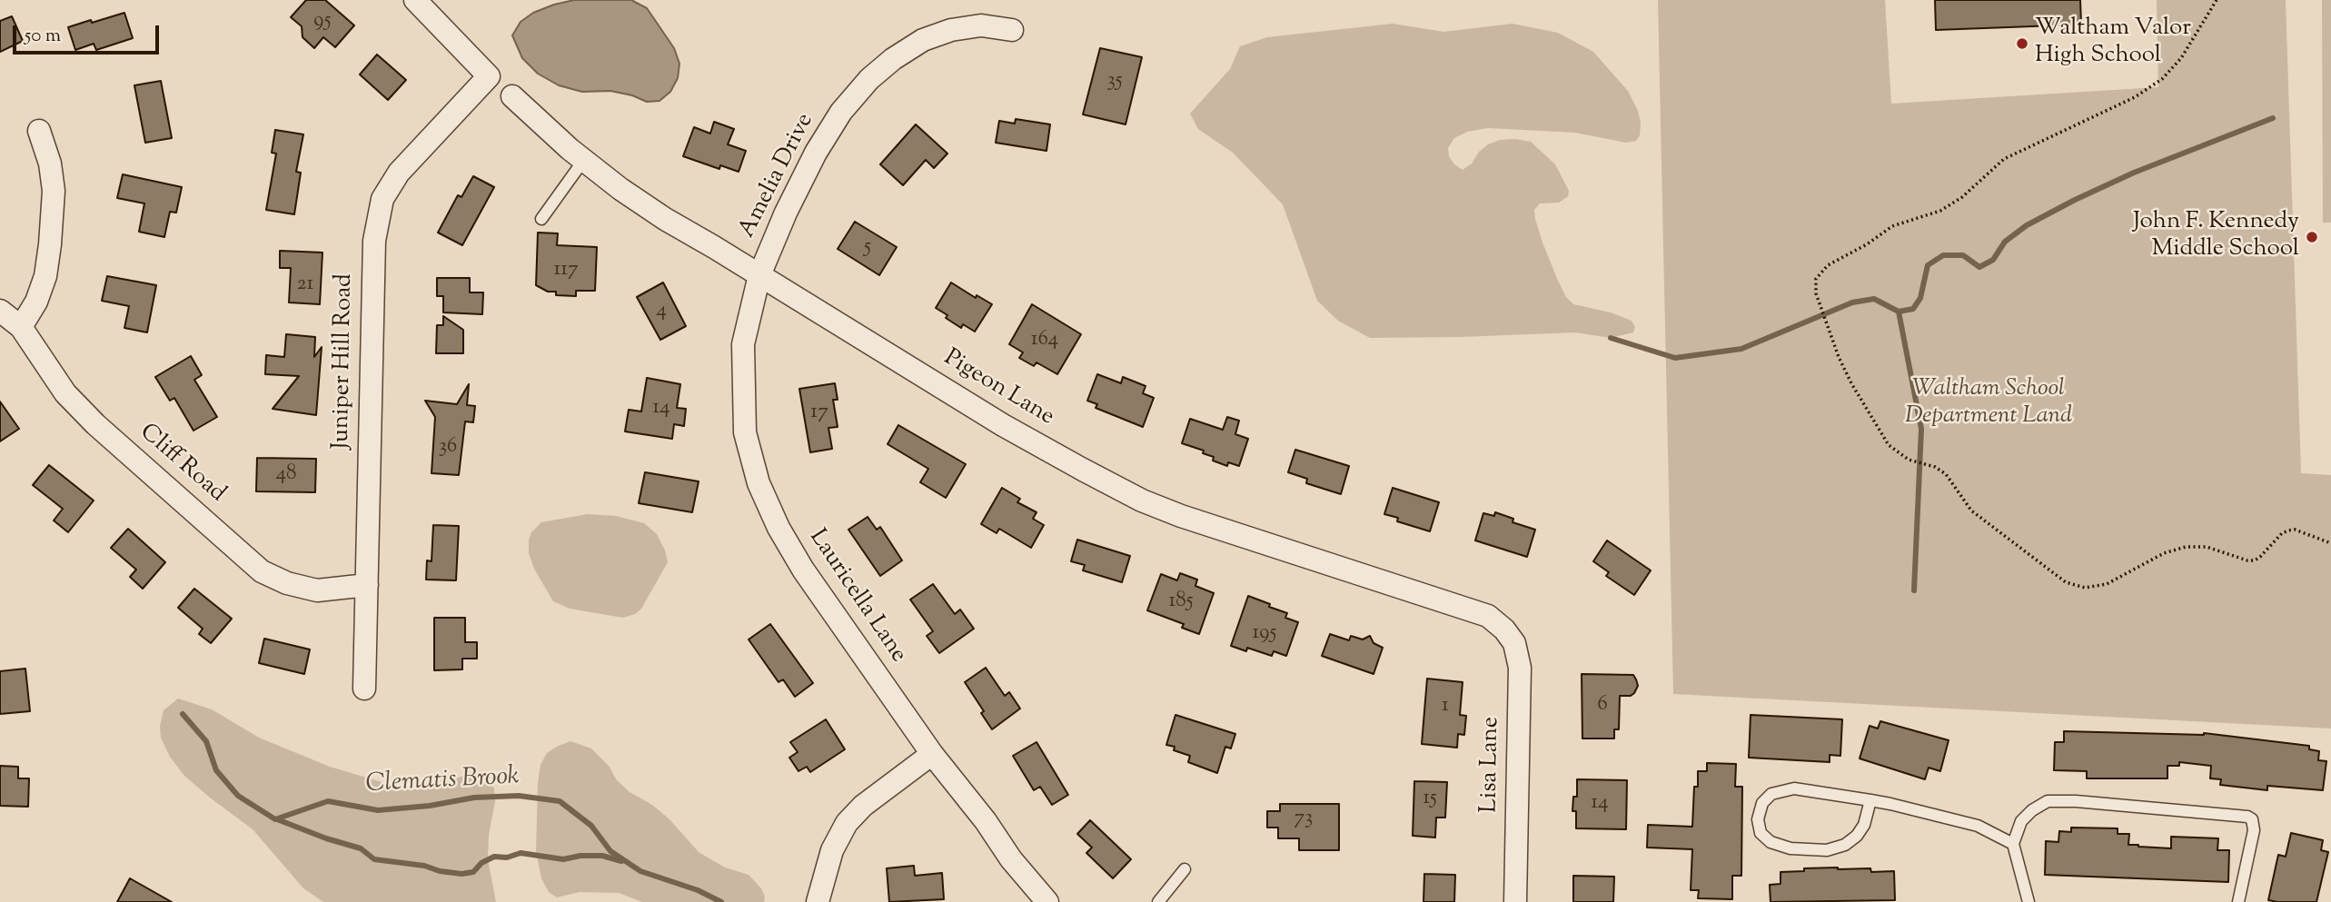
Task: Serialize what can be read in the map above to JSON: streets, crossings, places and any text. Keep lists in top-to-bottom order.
{
  "streets": {
    "street": [
      "Amelia Drive",
      "Juniper Hill Road",
      "Pigeon Lane",
      "Cliff Road",
      "Lauricella Lane",
      "Lisa Lane"
    ]
  },
  "crossings": [
    ["Amelia Drive", "Pigeon Lane"],
    ["Amelia Drive", "Lauricella Lane"],
    ["Juniper Hill Road", "Cliff Road"],
    ["Pigeon Lane", "Lauricella Lane"],
    ["Pigeon Lane", "Lisa Lane"]
  ],
  "water": ["Clematis Brook"],
  "parks": ["Waltham School Department Land"],
  "places": ["Waltham Valor High School", "John F. Kennedy Middle School"],
  "house_numbers": [
    "95",
    "35",
    "5",
    "117",
    "21",
    "4",
    "164",
    "14",
    "17",
    "36",
    "48",
    "185",
    "195",
    "6",
    "1",
    "15",
    "14",
    "73"
  ],
  "scale_bar": "50 m"
}
